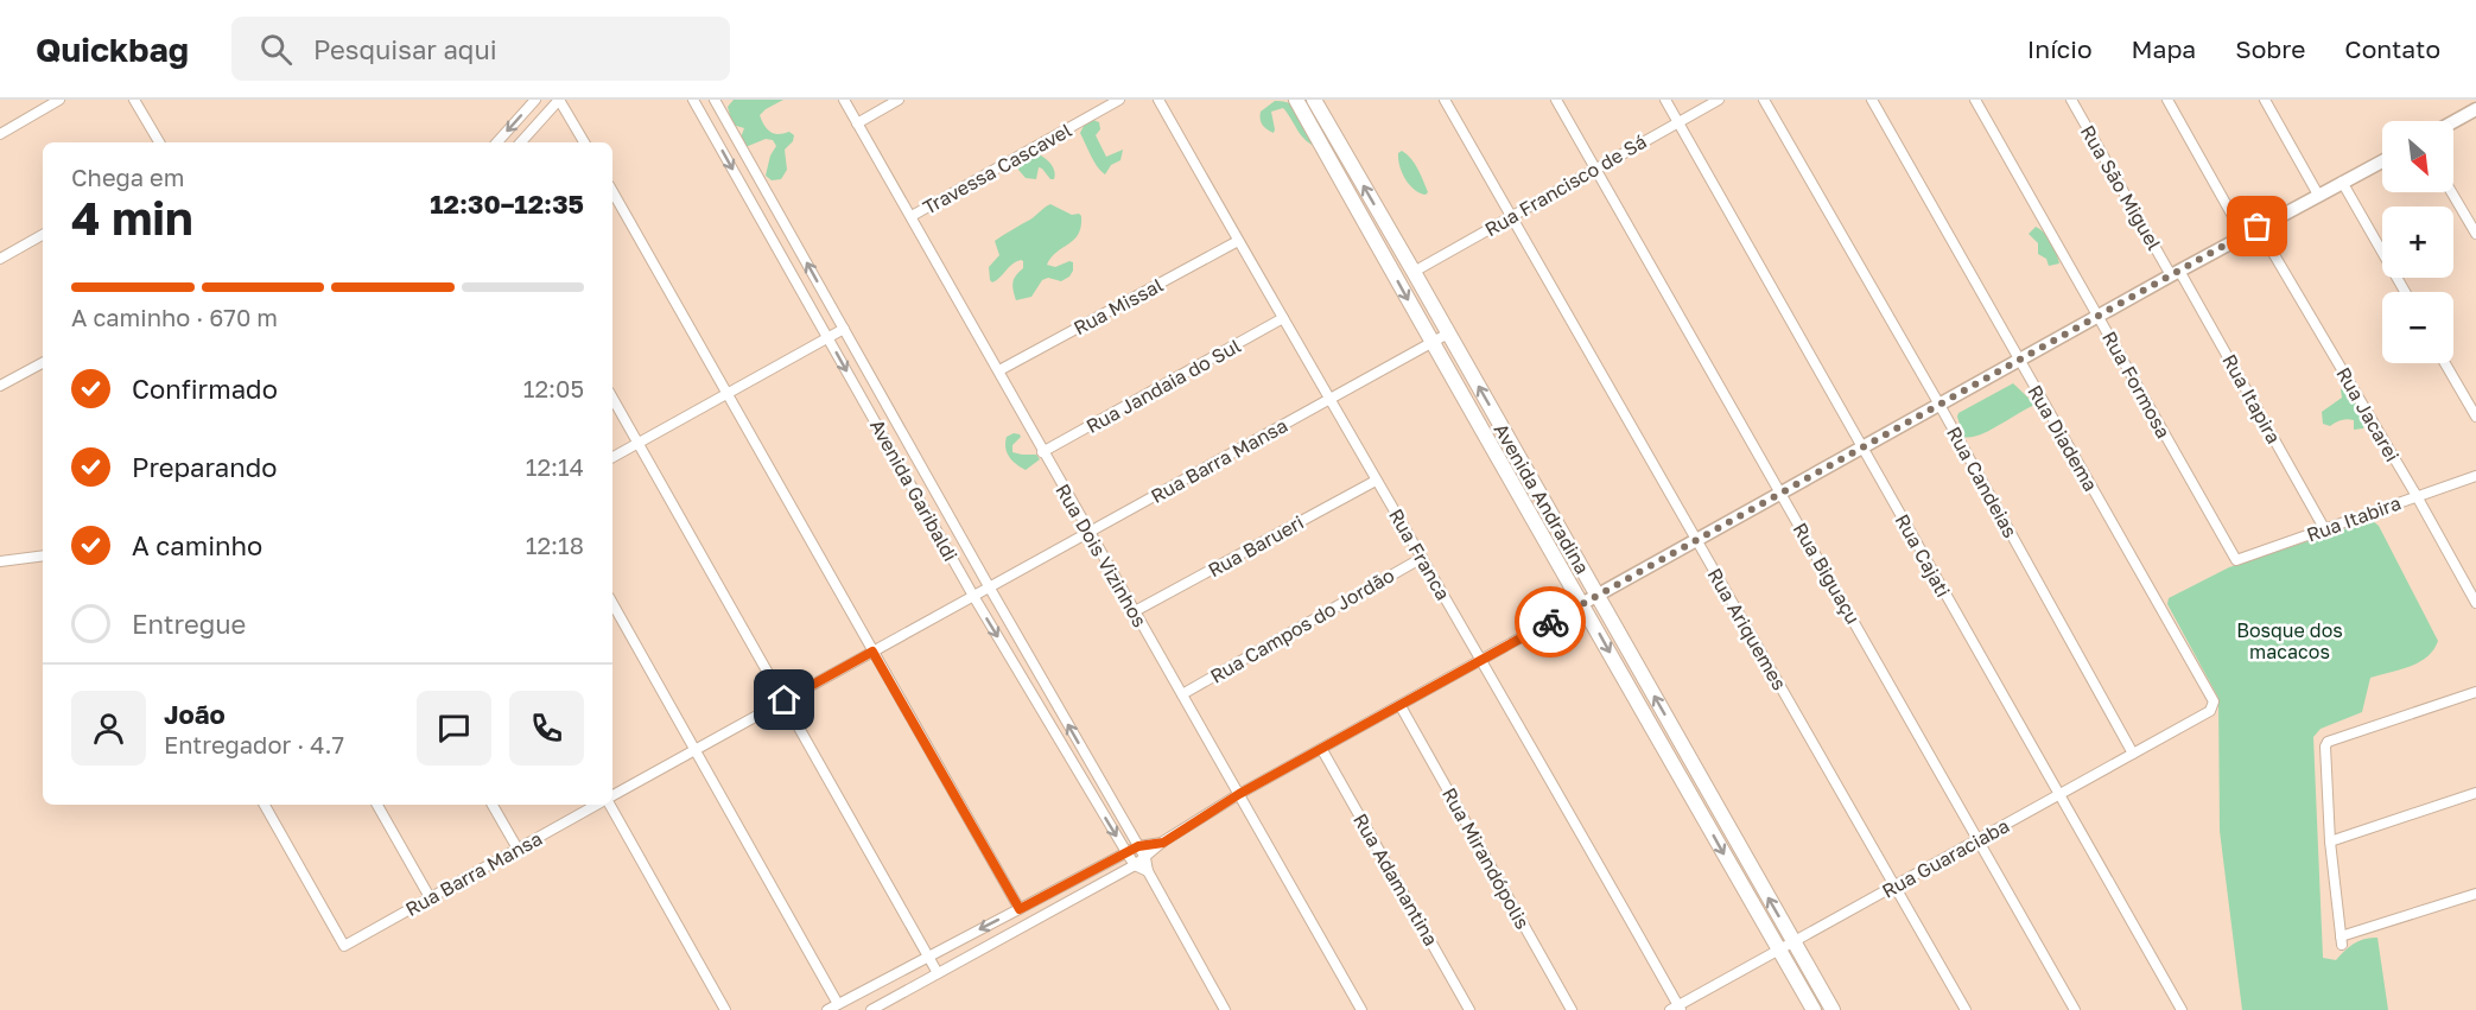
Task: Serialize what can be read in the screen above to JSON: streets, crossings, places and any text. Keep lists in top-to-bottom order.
{
  "streets": {
    "main road": ["Avenida Andradina"],
    "street": [
      "Travessa Cascavel",
      "Rua Francisco de Sá",
      "Rua São Miguel",
      "Rua Missal",
      "Rua Formosa",
      "Rua Jandaia do Sul",
      "Rua Itapira",
      "Rua Jacarei",
      "Rua Diadema",
      "Rua Barra Mansa",
      "Rua Candeias",
      "Avenida Garibaldi",
      "Rua Itabira",
      "Rua Barueri",
      "Rua Franca",
      "Rua Dois Vizinhos",
      "Rua Cajati",
      "Rua Biguaçu",
      "Rua Campos do Jordão",
      "Rua Ariquemes",
      "Rua Mirandópolis",
      "Rua Guaraciaba",
      "Rua Adamantina"
    ]
  },
  "crossings": [
    ["Travessa Cascavel", "Rua Dois Vizinhos"],
    ["Rua Francisco de Sá", "Avenida Andradina"],
    ["Rua Francisco de Sá", "Rua Cajati"],
    ["Rua Francisco de Sá", "Rua Biguaçu"],
    ["Rua Francisco de Sá", "Rua Ariquemes"],
    ["Rua São Miguel", "Rua Itapira"],
    ["Rua Missal", "Rua Franca"],
    ["Rua Missal", "Rua Dois Vizinhos"],
    ["Rua Formosa", "Rua Itabira"],
    ["Rua Jandaia do Sul", "Rua Franca"],
    ["Rua Jandaia do Sul", "Rua Dois Vizinhos"],
    ["Rua Itapira", "Rua Itabira"],
    ["Rua Jacarei", "Rua Itabira"],
    ["Rua Diadema", "Rua Guaraciaba"],
    ["Rua Barra Mansa", "Avenida Garibaldi"],
    ["Rua Barra Mansa", "Avenida Andradina"],
    ["Rua Barra Mansa", "Rua Franca"],
    ["Rua Barra Mansa", "Rua Dois Vizinhos"],
    ["Rua Candeias", "Rua Guaraciaba"],
    ["Avenida Andradina", "Rua Guaraciaba"],
    ["Rua Barueri", "Rua Franca"],
    ["Rua Barueri", "Rua Dois Vizinhos"],
    ["Rua Franca", "Rua Campos do Jordão"],
    ["Rua Franca", "Rua Guaraciaba"],
    ["Rua Dois Vizinhos", "Rua Campos do Jordão"],
    ["Rua Cajati", "Rua Guaraciaba"],
    ["Rua Biguaçu", "Rua Guaraciaba"],
    ["Rua Ariquemes", "Rua Guaraciaba"]
  ],
  "parks": ["Bosque dos macacos"],
  "north": "bottom right",
  "page": {
    "header": "Quickbag",
    "search": "Pesquisar aqui",
    "nav": [
      "Início",
      "Mapa",
      "Sobre",
      "Contato"
    ],
    "map_buttons": ["+", "−"],
    "heading": ["4 min", "Chega em", "12:30–12:35"],
    "panel": ["João", "Entregador · 4.7"],
    "bar": "A caminho · 670 m",
    "list": [
      ["Confirmado", "12:05"],
      ["Preparando", "12:14"],
      ["A caminho", "12:18"],
      "Entregue"
    ]
  }
}
